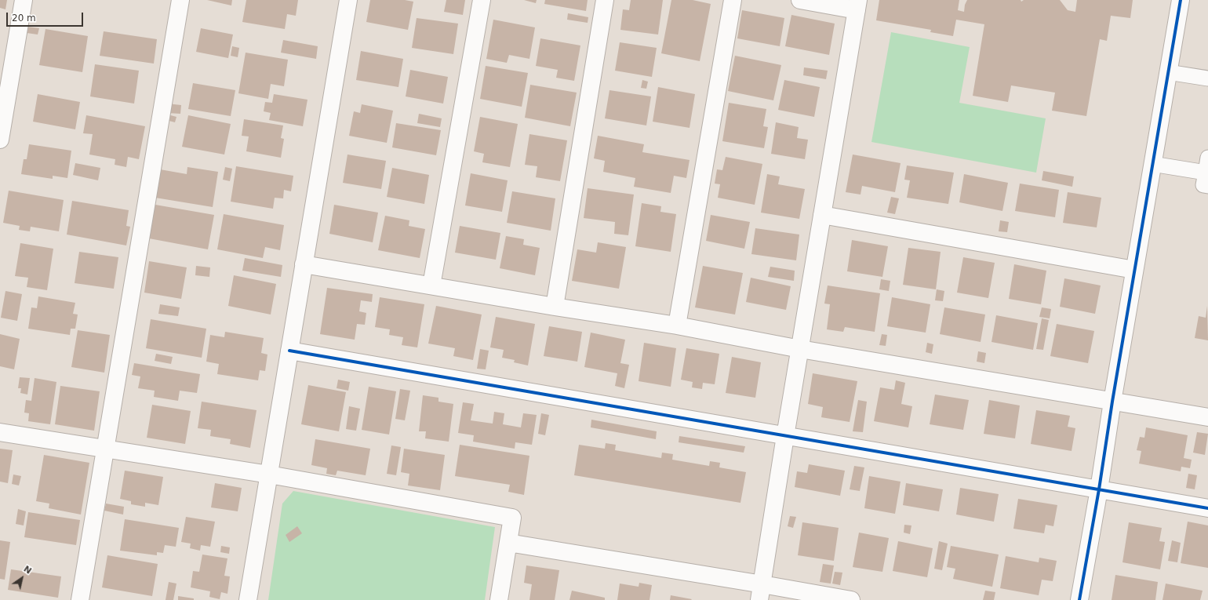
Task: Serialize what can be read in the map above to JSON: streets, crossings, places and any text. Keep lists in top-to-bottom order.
{
  "scale_bar": "20 m",
  "north": "top right"
}
